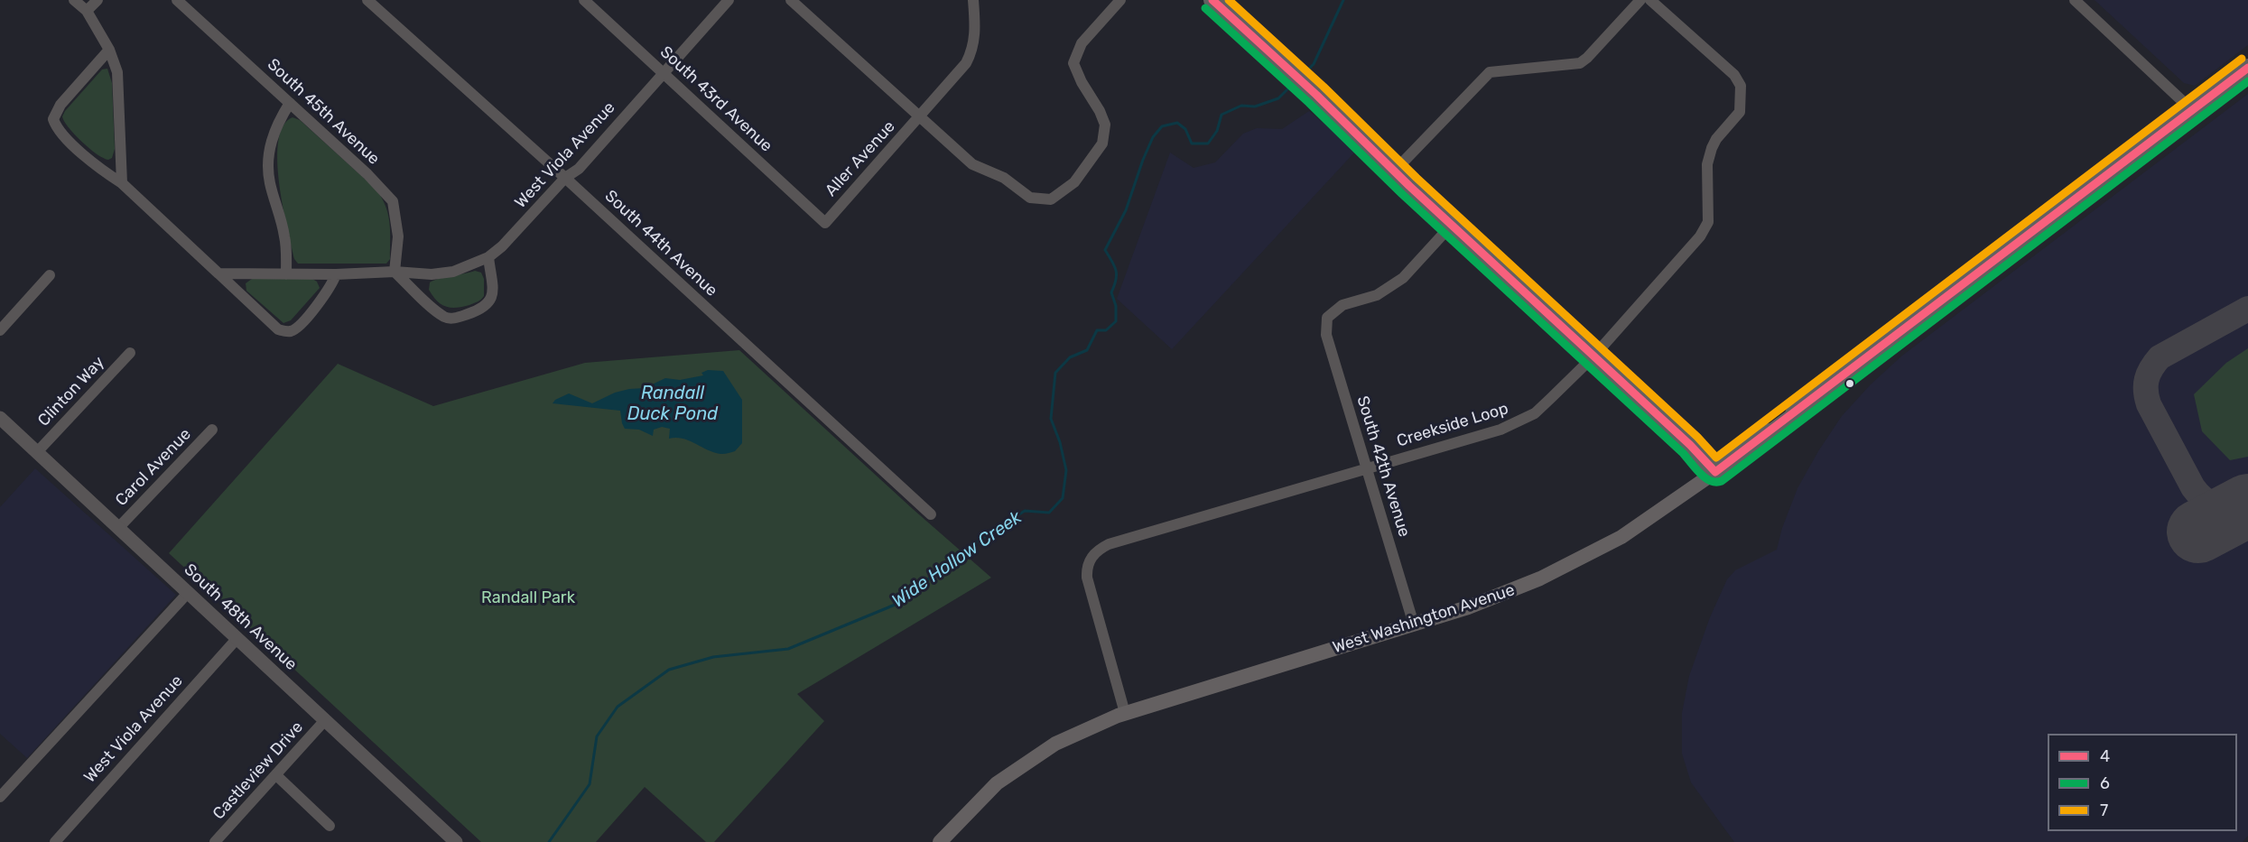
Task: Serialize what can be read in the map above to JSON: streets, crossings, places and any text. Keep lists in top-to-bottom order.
{
  "streets": {
    "main road": ["West Washington Avenue"],
    "street": [
      "South 43rd Avenue",
      "South 45th Avenue",
      "West Viola Avenue",
      "Aller Avenue",
      "South 44th Avenue",
      "Clinton Way",
      "Creekside Loop",
      "South 42th Avenue",
      "Carol Avenue",
      "South 48th Avenue",
      "Castleview Drive"
    ]
  },
  "crossings": [
    ["South 43rd Avenue", "West Viola Avenue"],
    ["South 43rd Avenue", "Aller Avenue"],
    ["South 45th Avenue", "West Viola Avenue"],
    ["West Viola Avenue", "South 44th Avenue"],
    ["West Viola Avenue", "South 48th Avenue"],
    ["Clinton Way", "South 48th Avenue"],
    ["Creekside Loop", "South 42th Avenue"],
    ["Creekside Loop", "West Washington Avenue"],
    ["South 42th Avenue", "West Washington Avenue"],
    ["Carol Avenue", "South 48th Avenue"],
    ["South 48th Avenue", "Castleview Drive"]
  ],
  "water": ["Randall Duck Pond", "Wide Hollow Creek"],
  "parks": ["Randall Park"],
  "lines": ["transit line 4", "transit line 7", "transit line 6"],
  "legend": ["4", "6", "7"]
}
